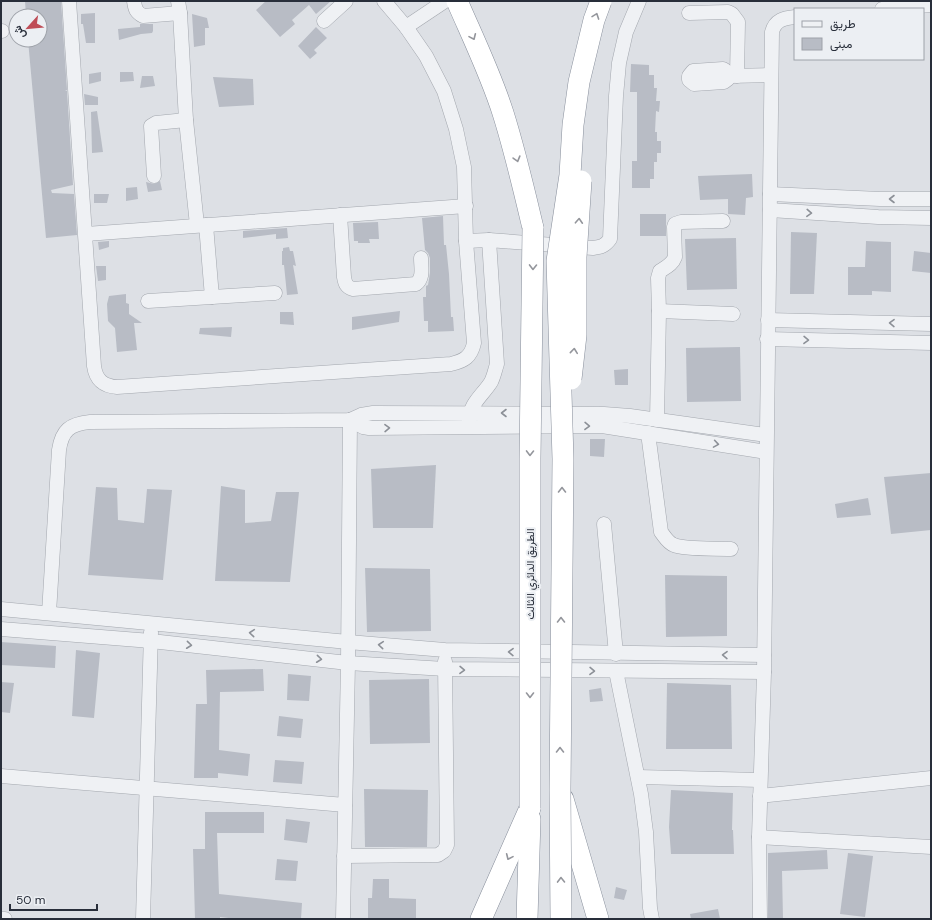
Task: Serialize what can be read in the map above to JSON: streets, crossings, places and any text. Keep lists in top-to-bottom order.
{
  "streets": {
    "highway": ["الطريق الدائري الثالث"]
  },
  "legend": ["طريق", "مبنى"],
  "scale_bar": "50 m",
  "north": "bottom left"
}
